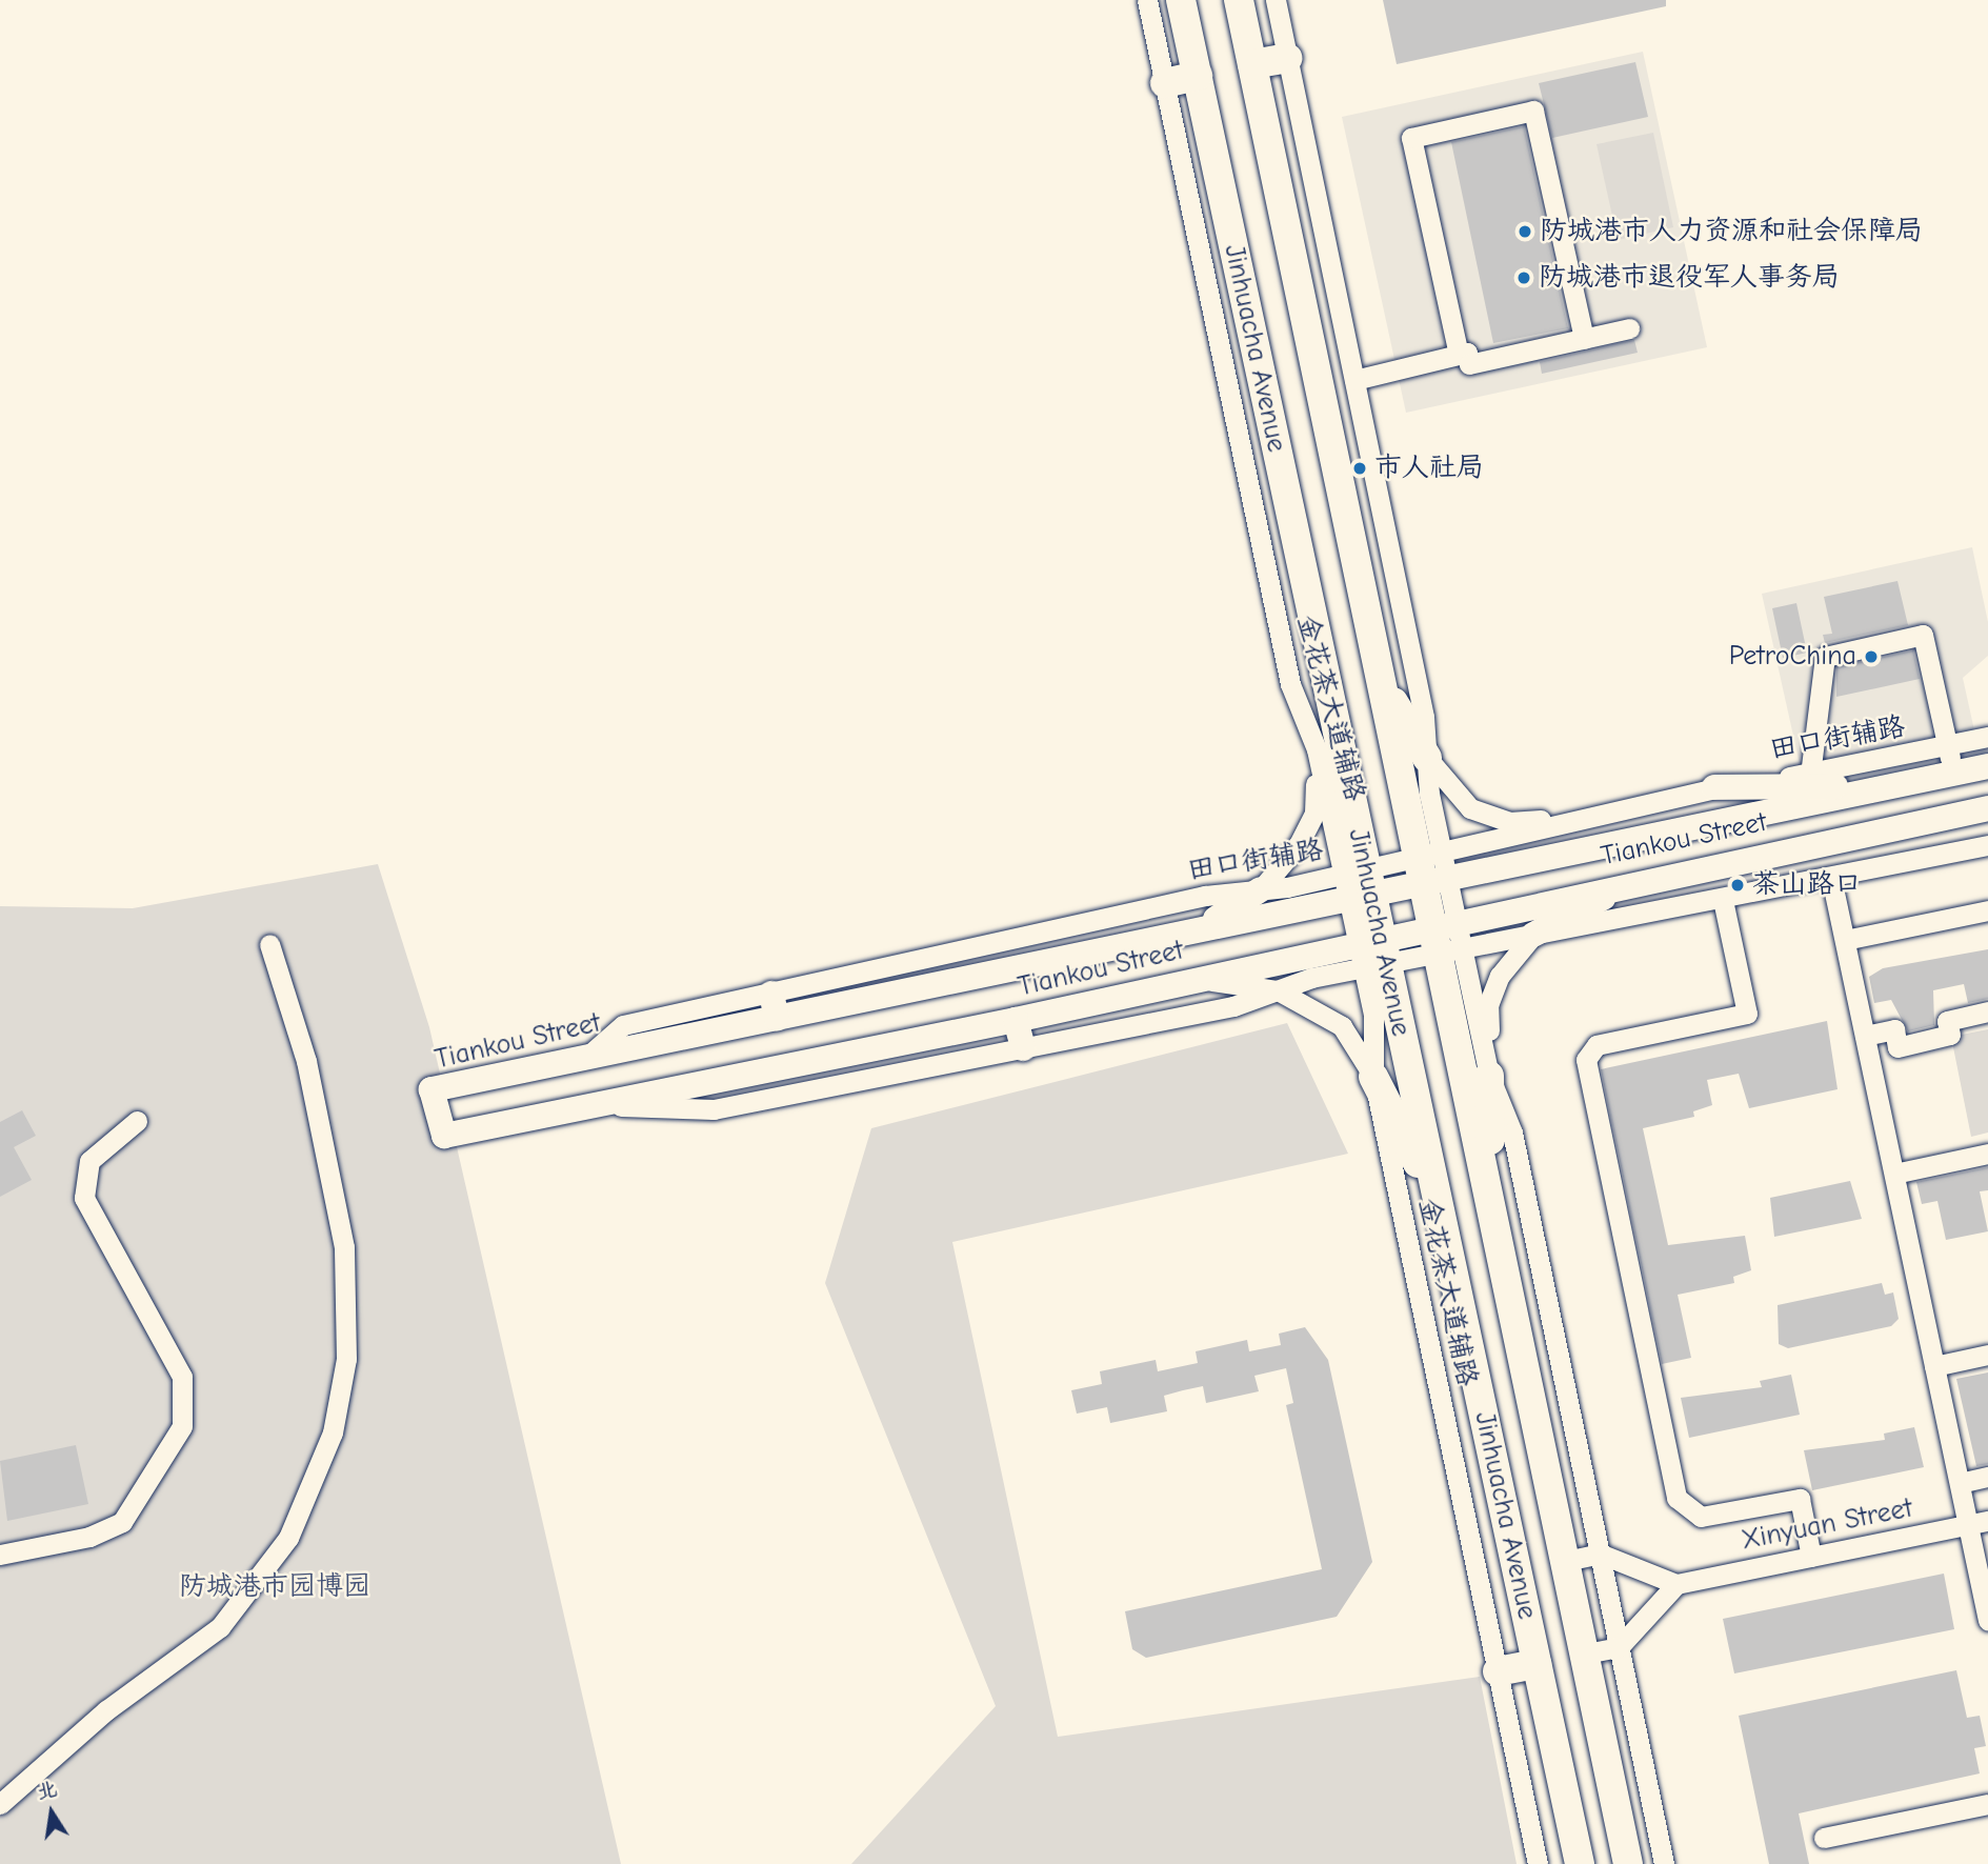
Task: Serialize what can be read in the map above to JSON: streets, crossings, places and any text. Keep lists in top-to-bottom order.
{
  "streets": {
    "highway": ["Jinhuacha Avenue"],
    "main road": ["Tiankou Street"],
    "street": ["金花茶大道辅路", "田口街辅路", "Xinyuan Street"]
  },
  "crossings": [
    ["Jinhuacha Avenue", "金花茶大道辅路"],
    ["Jinhuacha Avenue", "田口街辅路"],
    ["Jinhuacha Avenue", "Tiankou Street"],
    ["金花茶大道辅路", "田口街辅路"],
    ["金花茶大道辅路", "Tiankou Street"],
    ["田口街辅路", "Tiankou Street"]
  ],
  "parks": ["防城港市园博园"],
  "places": [
    "防城港市人力资源和社会保障局",
    "防城港市退役军人事务局",
    "市人社局",
    "PetroChina",
    "茶山路口"
  ],
  "north": "top"
}
